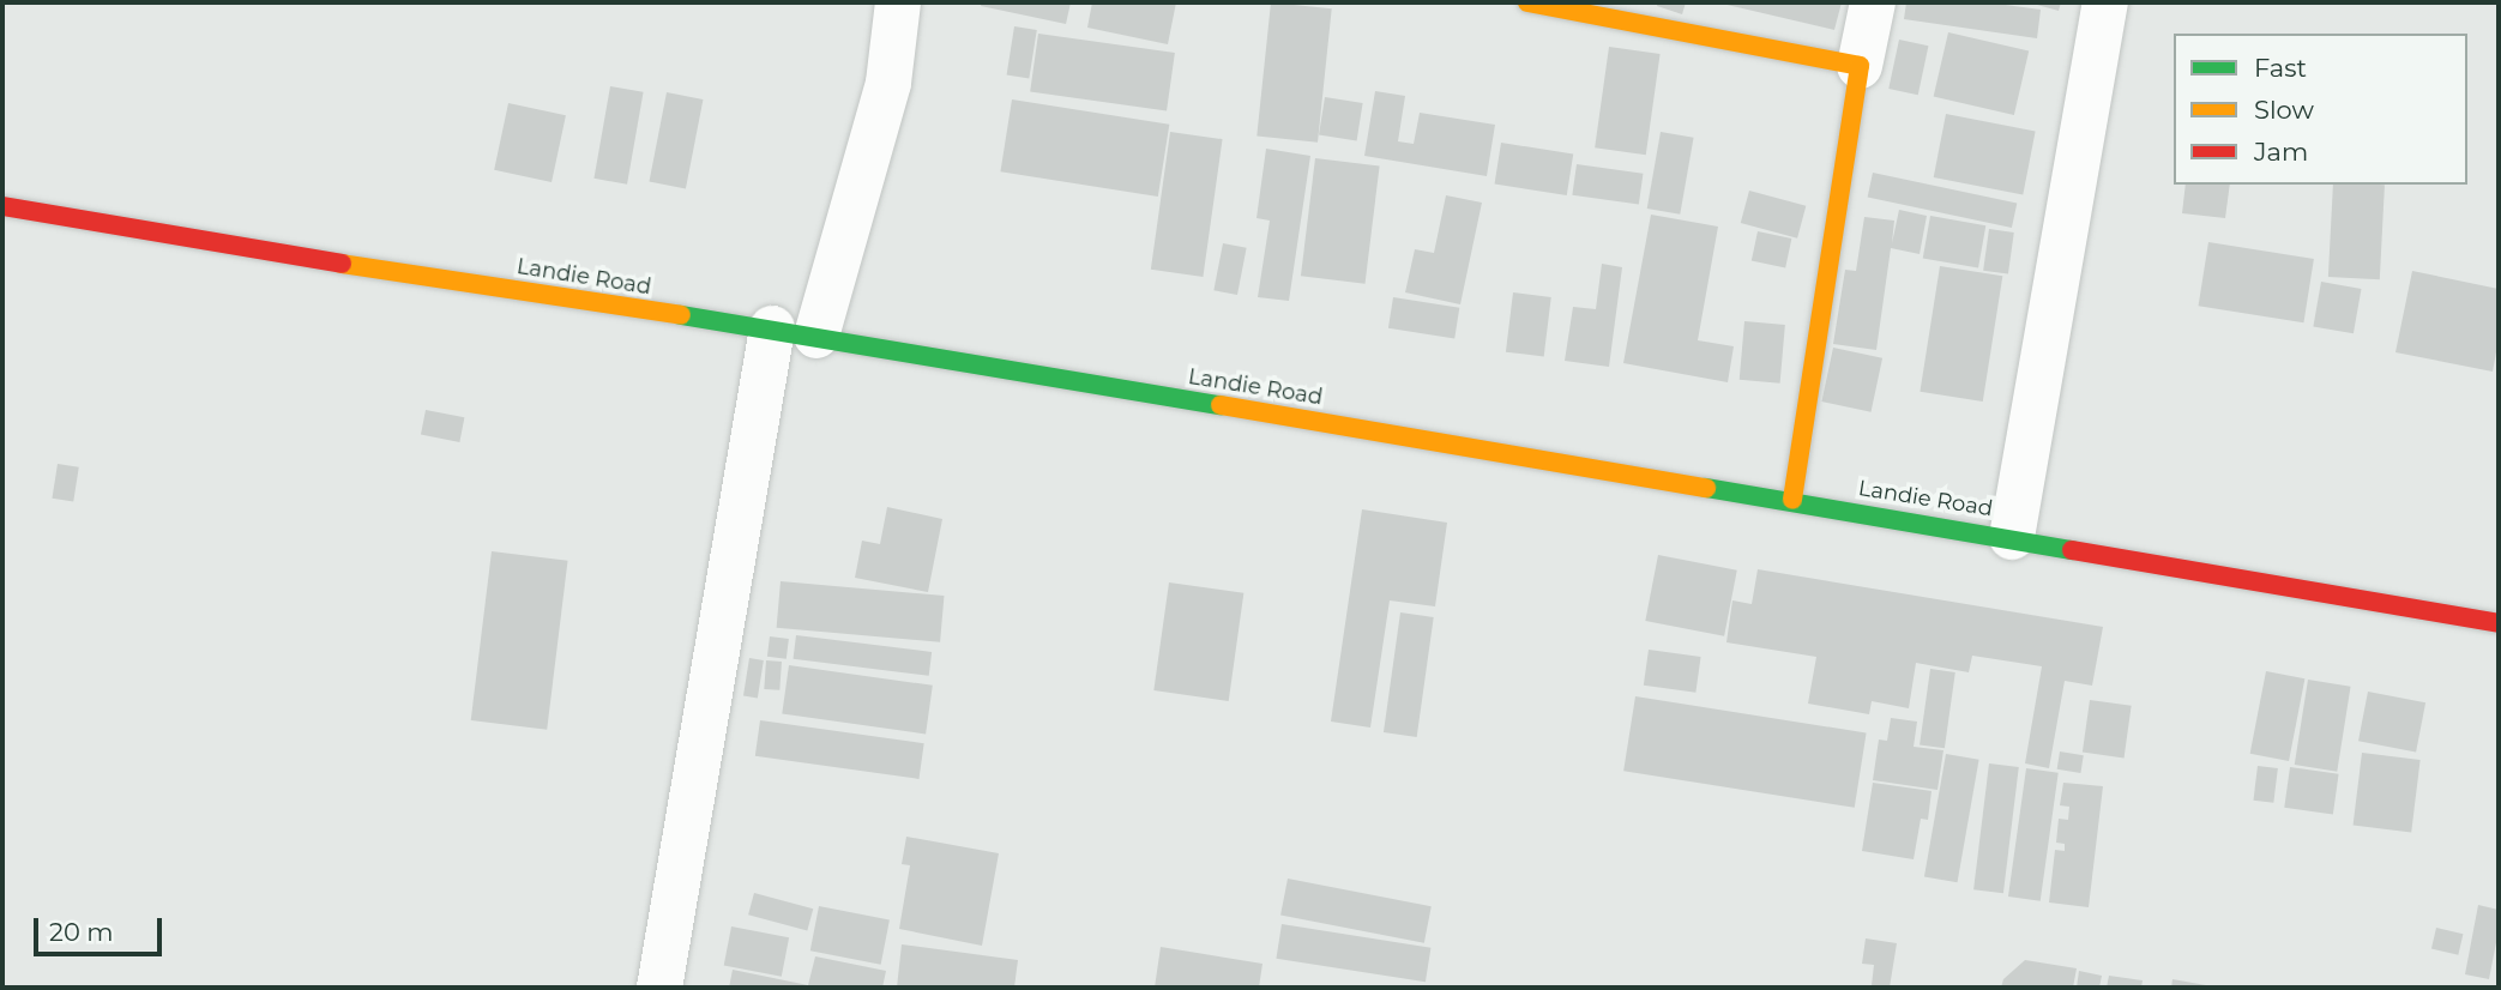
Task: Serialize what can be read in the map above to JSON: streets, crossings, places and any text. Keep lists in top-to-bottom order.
{
  "streets": {
    "street": ["Landie Road"]
  },
  "legend": ["Fast", "Slow", "Jam"],
  "scale_bar": "20 m"
}
